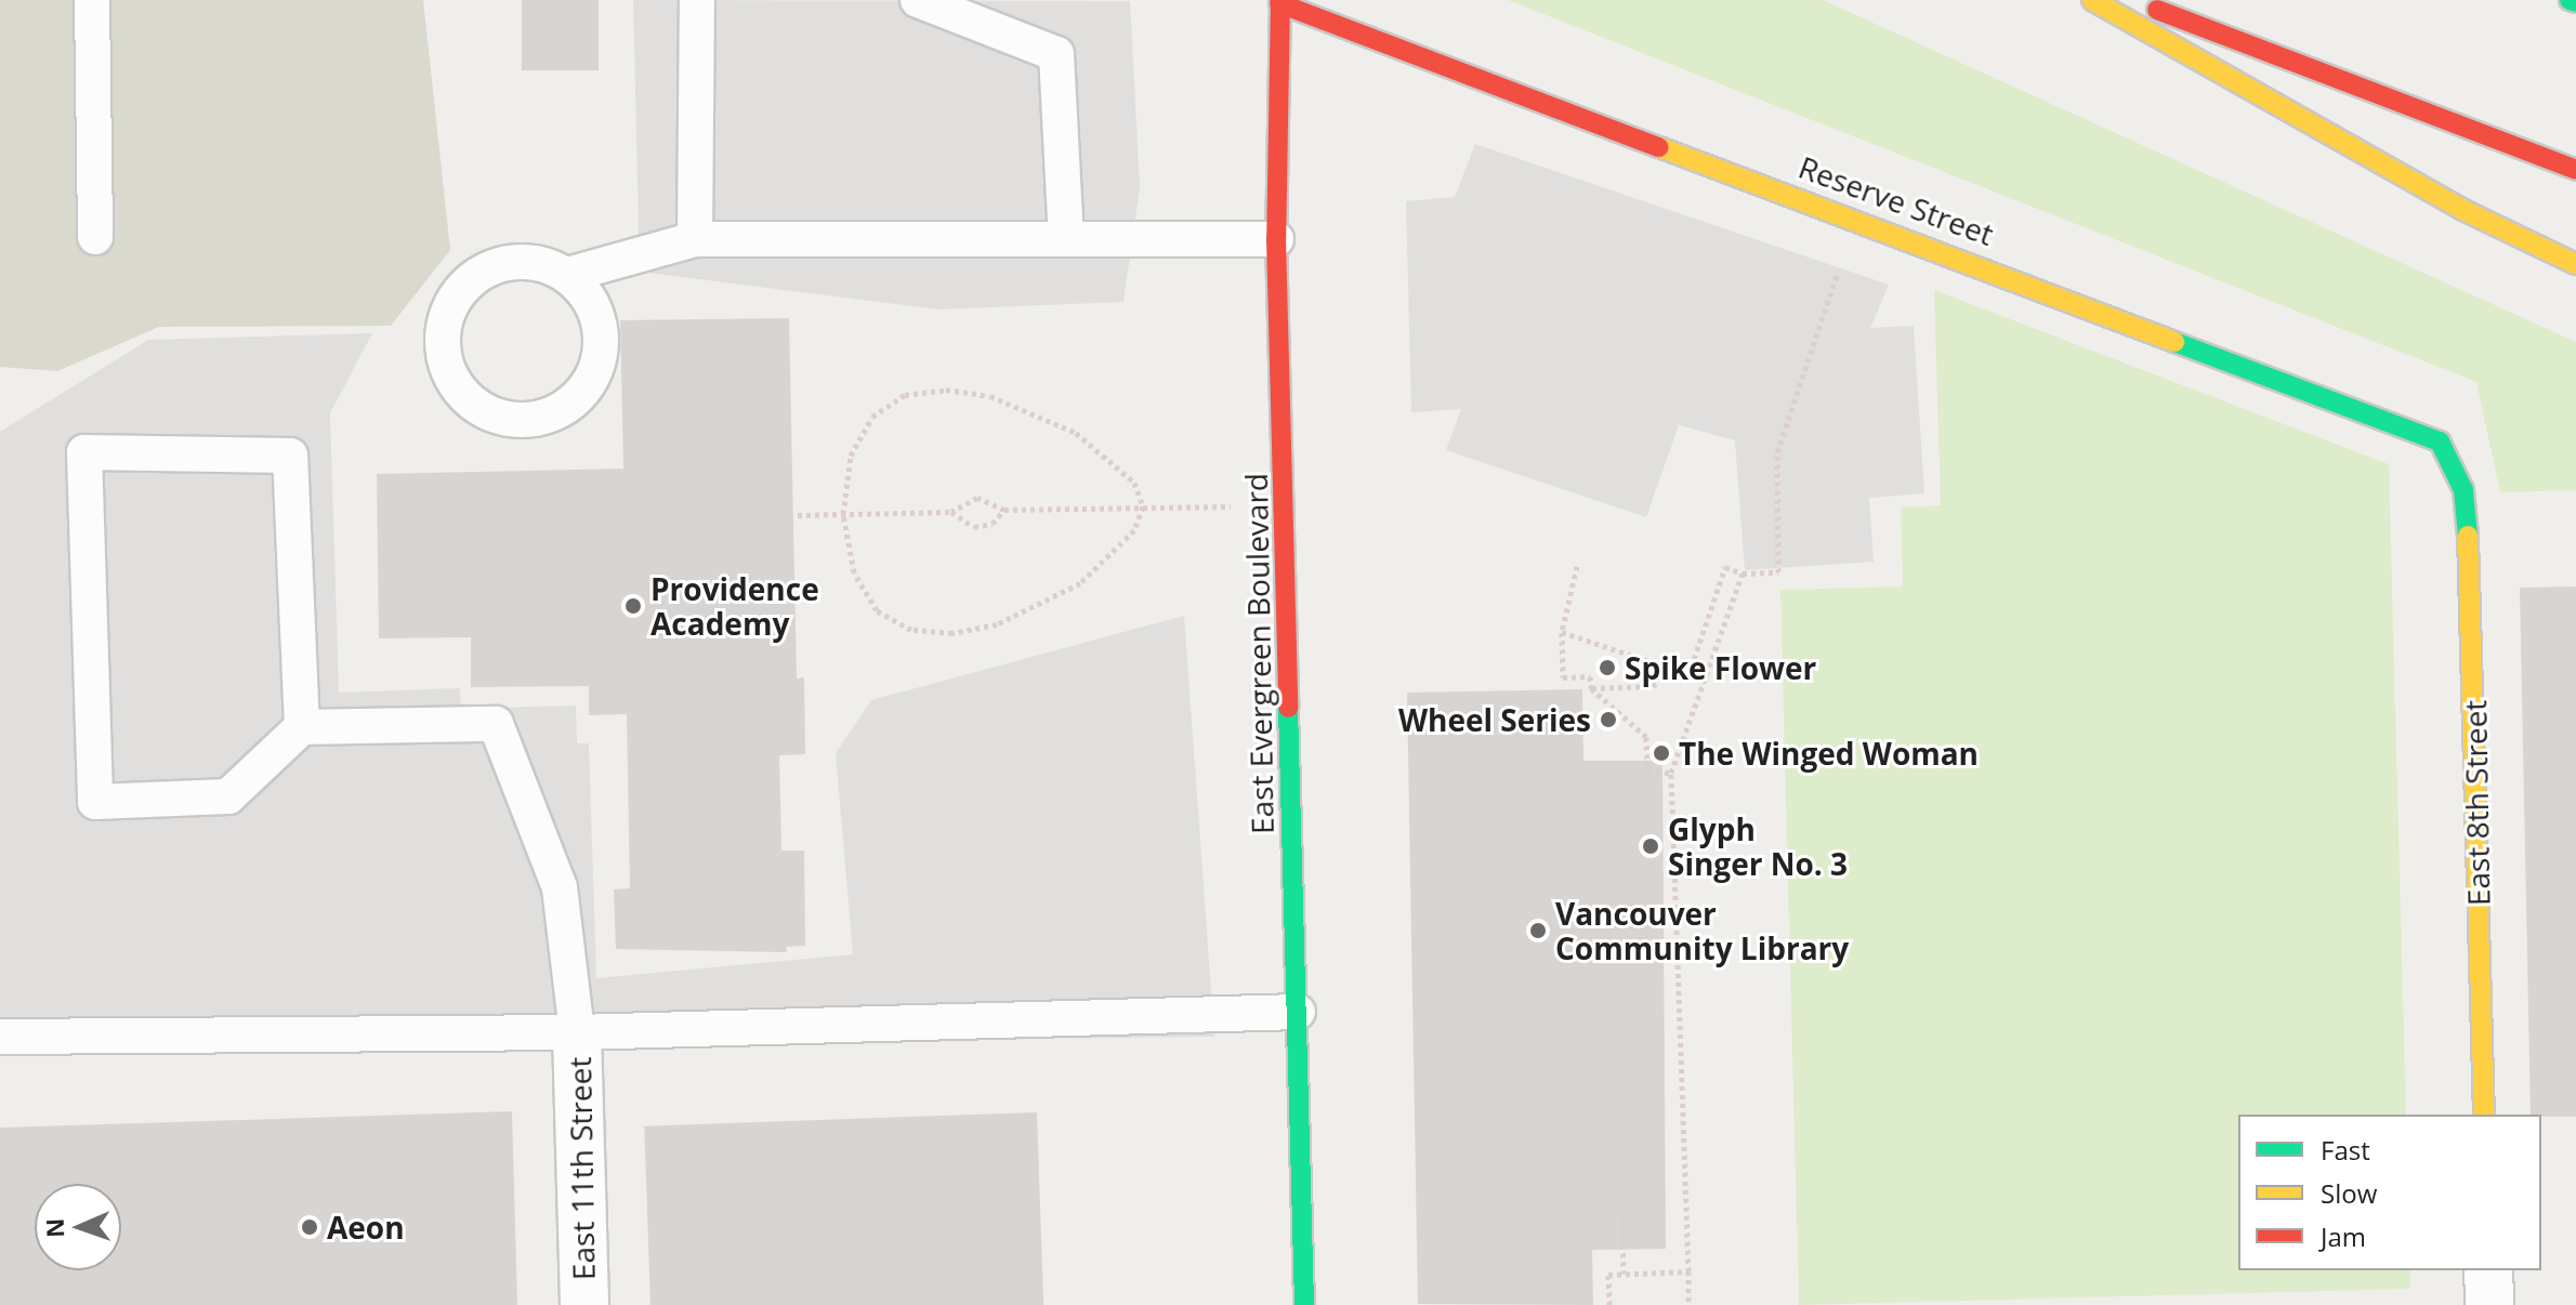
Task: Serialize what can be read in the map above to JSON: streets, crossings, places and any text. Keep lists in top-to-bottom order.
{
  "streets": {
    "main road": ["Reserve Street", "East Evergreen Boulevard", "East 8th Street"],
    "street": ["East 11th Street"]
  },
  "crossings": [
    ["Reserve Street", "East Evergreen Boulevard"],
    ["Reserve Street", "East 8th Street"]
  ],
  "places": [
    "Providence Academy",
    "Spike Flower",
    "Wheel Series",
    "The Winged Woman",
    "Glyph Singer No. 3",
    "Vancouver Community Library",
    "Aeon"
  ],
  "legend": ["Fast", "Slow", "Jam"],
  "north": "left"
}
